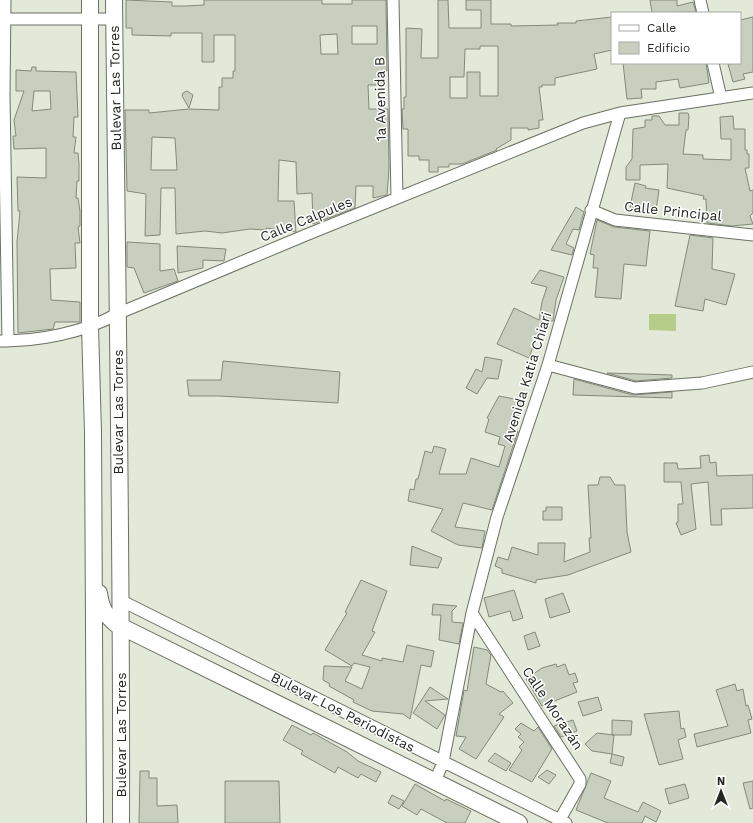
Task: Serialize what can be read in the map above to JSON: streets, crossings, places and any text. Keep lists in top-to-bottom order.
{
  "streets": {
    "street": [
      "Bulevar Las Torres",
      "1a Avenida B",
      "Calle Principal",
      "Calle Calpules",
      "Avenida Katia Chiari",
      "Calle Morazán",
      "Bulevar Los Periodistas"
    ]
  },
  "crossings": [
    ["Bulevar Las Torres", "Calle Calpules"],
    ["Bulevar Las Torres", "Bulevar Los Periodistas"],
    ["1a Avenida B", "Calle Calpules"],
    ["Calle Principal", "Avenida Katia Chiari"],
    ["Calle Calpules", "Avenida Katia Chiari"],
    ["Avenida Katia Chiari", "Calle Morazán"],
    ["Avenida Katia Chiari", "Bulevar Los Periodistas"],
    ["Calle Morazán", "Bulevar Los Periodistas"]
  ],
  "legend": ["Calle", "Edificio"],
  "north": "top"
}
